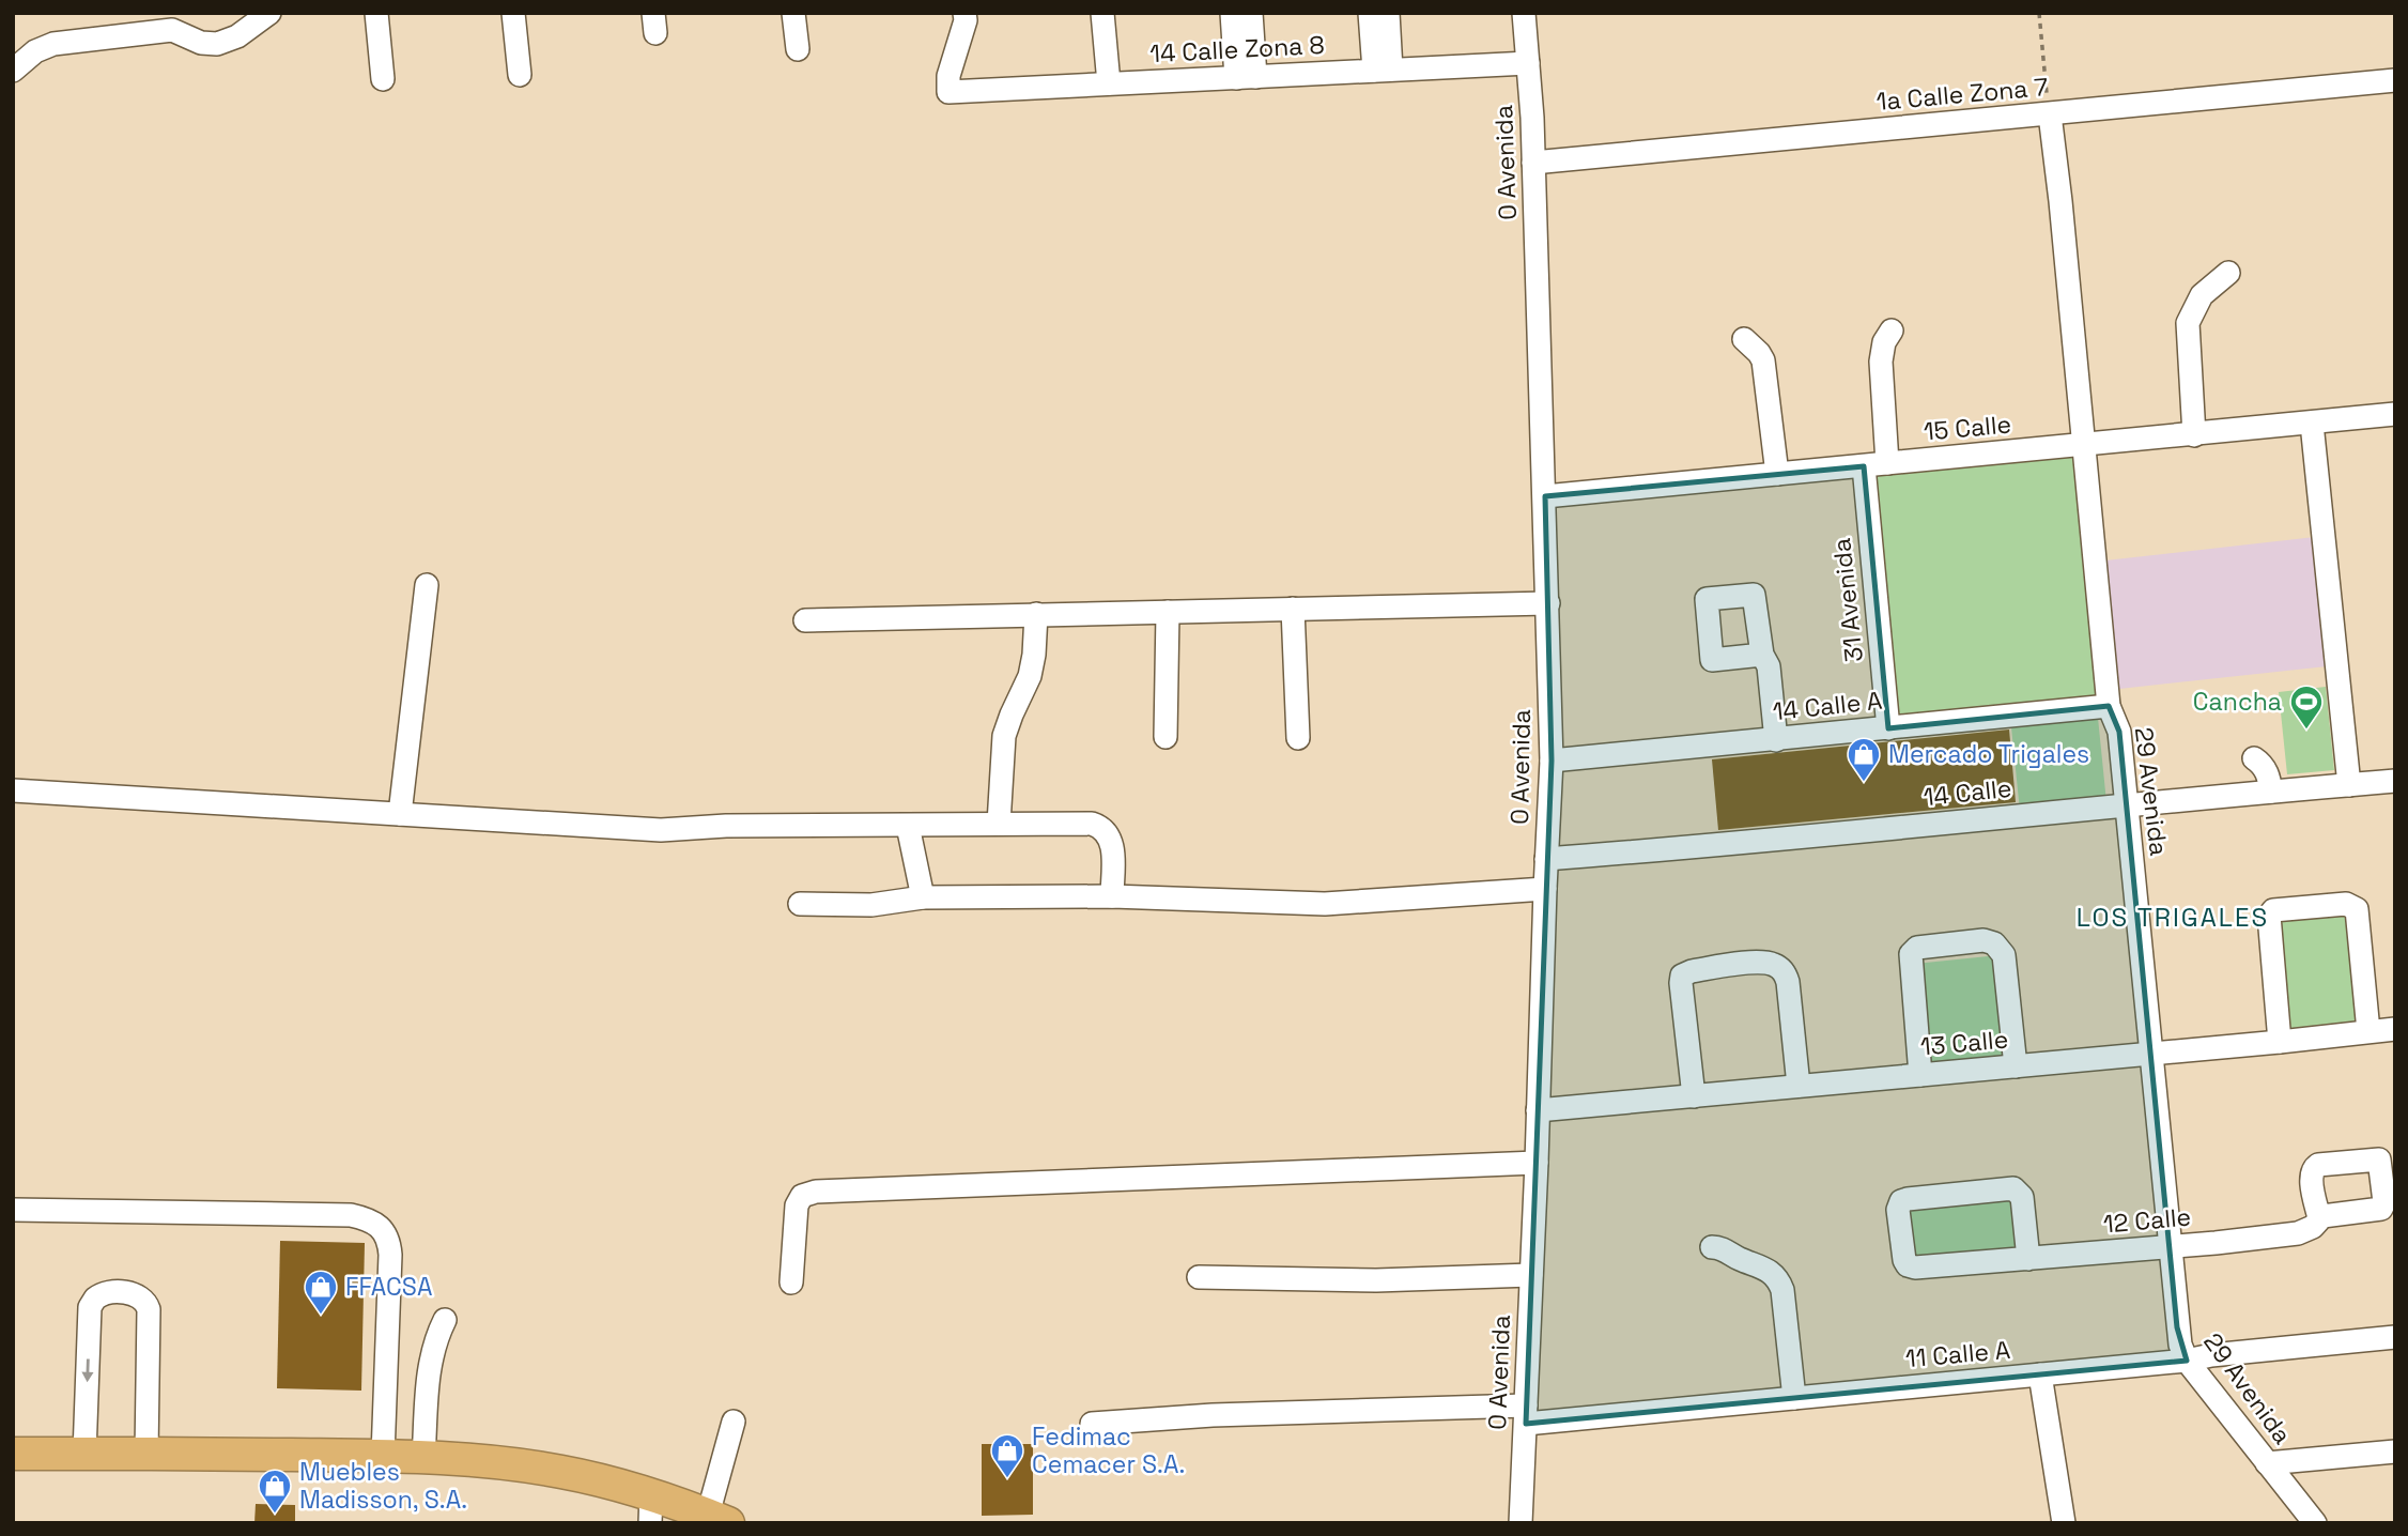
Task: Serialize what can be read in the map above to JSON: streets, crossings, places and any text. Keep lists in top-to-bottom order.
{
  "streets": {
    "street": [
      "14 Calle Zona 8",
      "1a Calle Zona 7",
      "0 Avenida",
      "15 Calle",
      "31 Avenida",
      "14 Calle A",
      "29 Avenida",
      "14 Calle",
      "13 Calle",
      "12 Calle",
      "11 Calle A"
    ]
  },
  "crossings": [
    ["14 Calle Zona 8", "0 Avenida"],
    ["1a Calle Zona 7", "0 Avenida"],
    ["1a Calle Zona 7", "29 Avenida"],
    ["0 Avenida", "15 Calle"],
    ["0 Avenida", "14 Calle A"],
    ["0 Avenida", "14 Calle"],
    ["0 Avenida", "13 Calle"],
    ["0 Avenida", "11 Calle A"],
    ["15 Calle", "31 Avenida"],
    ["15 Calle", "29 Avenida"],
    ["31 Avenida", "14 Calle A"],
    ["14 Calle A", "29 Avenida"],
    ["29 Avenida", "14 Calle"],
    ["29 Avenida", "13 Calle"],
    ["29 Avenida", "12 Calle"],
    ["29 Avenida", "11 Calle A"]
  ],
  "districts": ["LOS TRIGALES"],
  "places": {
    "sports": ["Cancha"],
    "shop": [
      "Mercado Trigales",
      "FFACSA",
      "Fedimac Cemacer S.A.",
      "Muebles Madisson, S.A."
    ]
  }
}
